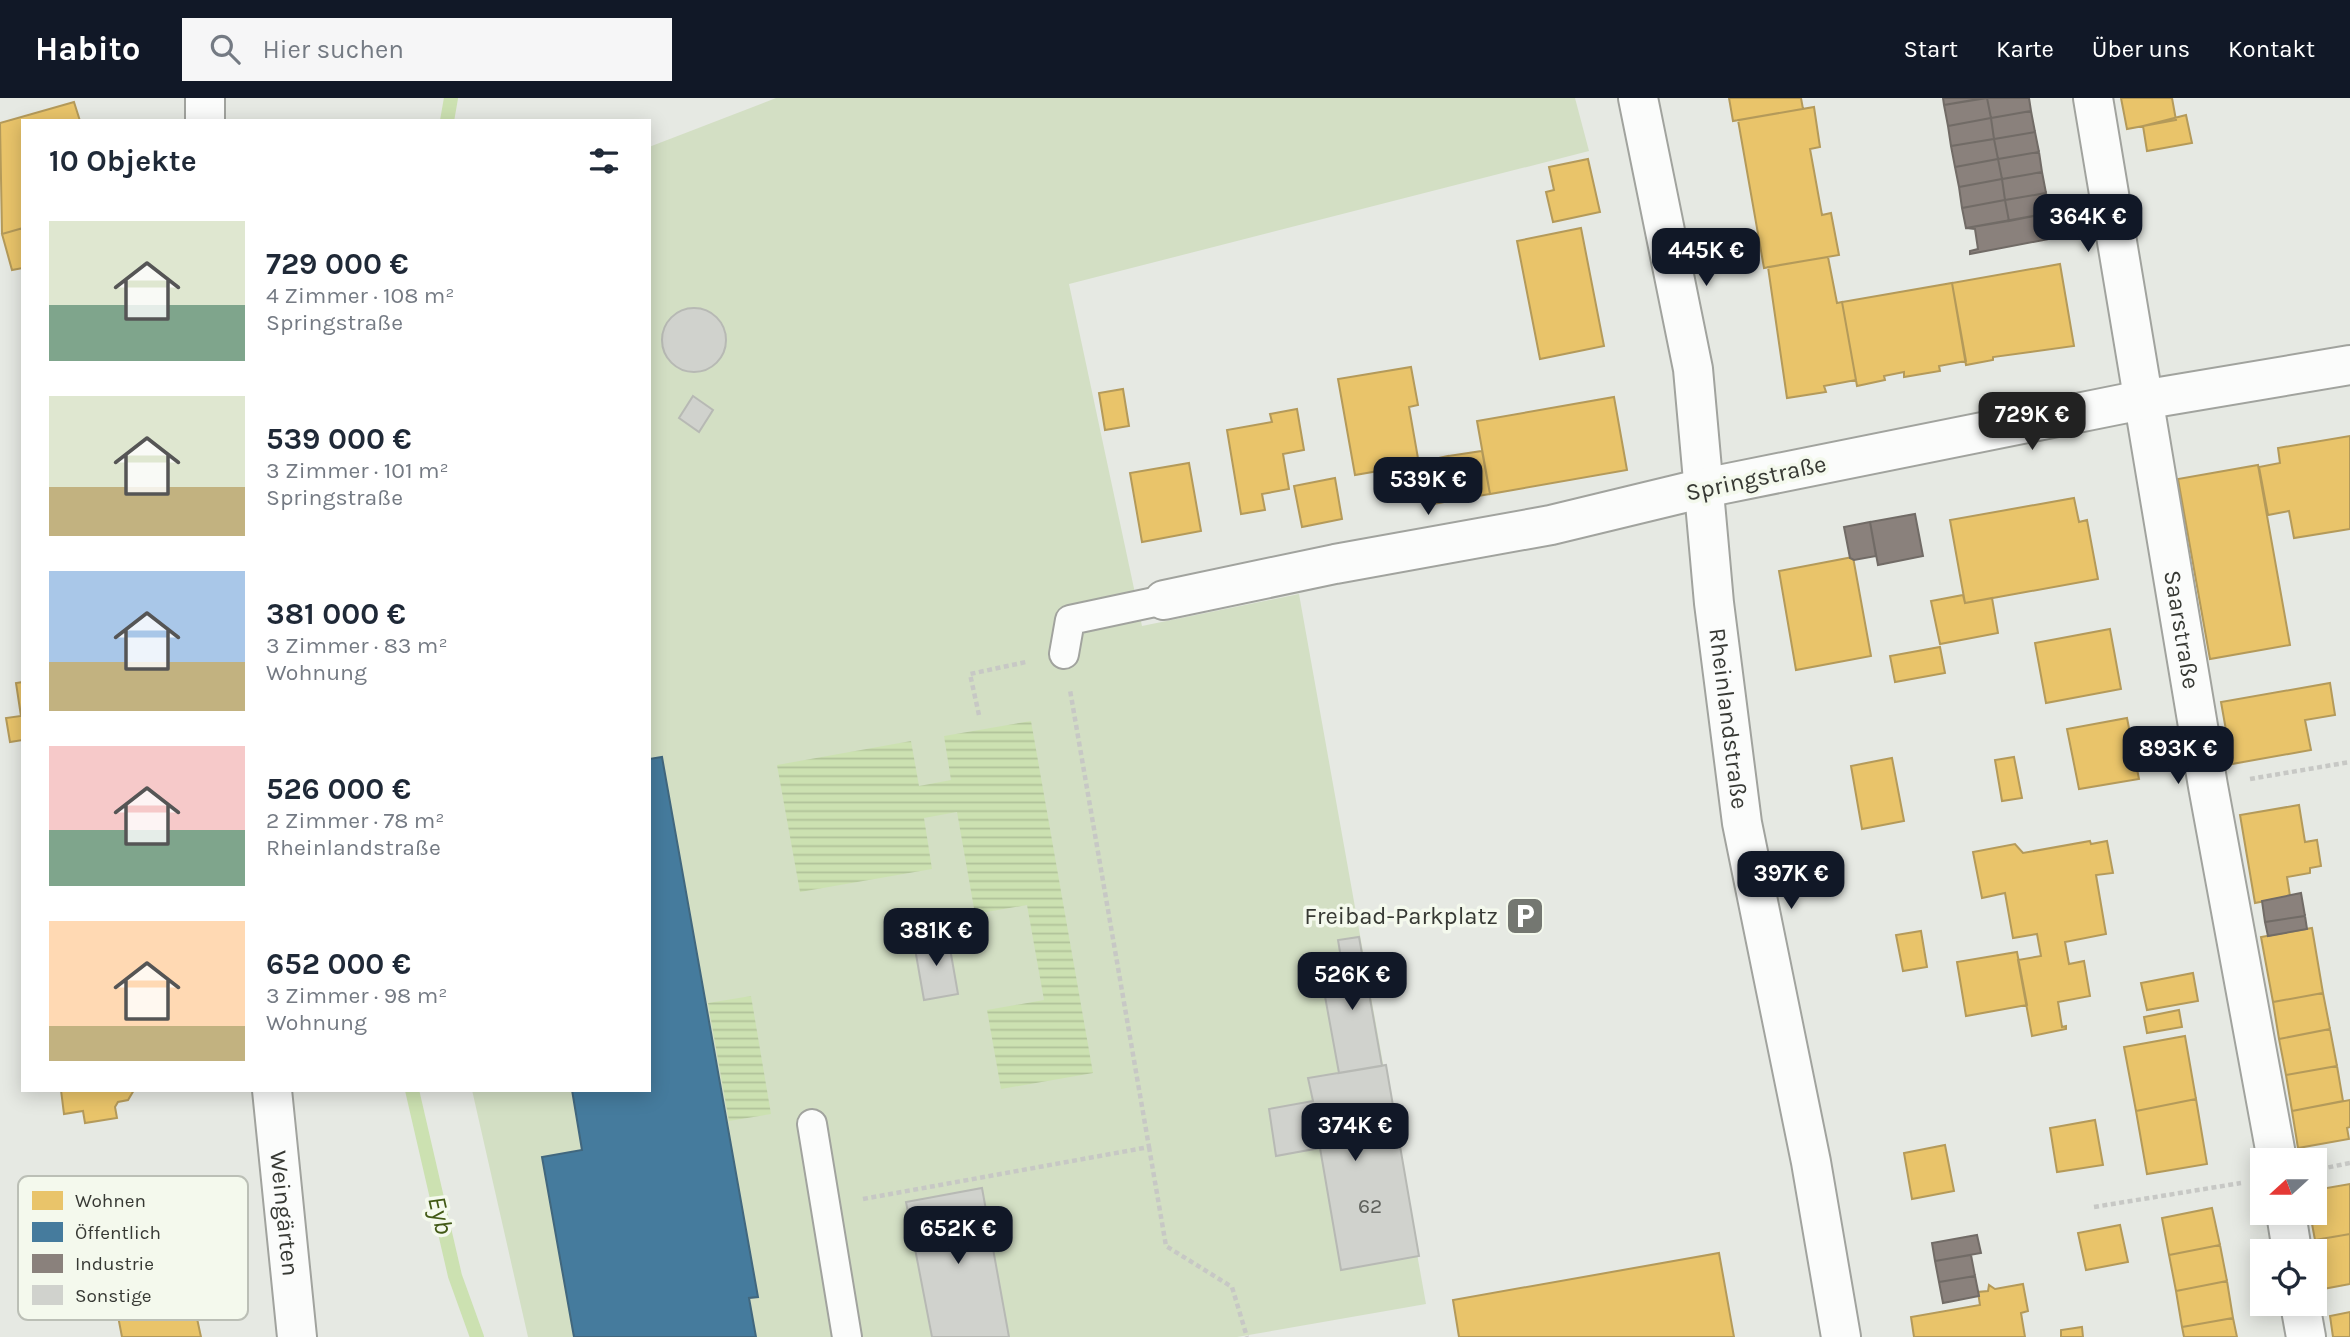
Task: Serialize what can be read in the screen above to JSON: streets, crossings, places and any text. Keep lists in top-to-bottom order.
{
  "streets": {
    "street": [
      "Springstraße",
      "Saarstraße",
      "Rheinlandstraße",
      "Weingärten"
    ]
  },
  "crossings": [
    ["Springstraße", "Saarstraße"],
    ["Springstraße", "Rheinlandstraße"]
  ],
  "water": ["Eyb"],
  "places": {
    "parking": ["Freibad-Parkplatz"]
  },
  "house_numbers": ["62"],
  "legend": [
    "Wohnen",
    "Öffentlich",
    "Industrie",
    "Sonstige"
  ],
  "north": "left",
  "page": {
    "header": "Habito",
    "search": "Hier suchen",
    "nav": [
      "Start",
      "Karte",
      "Über uns",
      "Kontakt"
    ],
    "heading": "10 Objekte",
    "price": [
      "364K €",
      "445K €",
      "729K €",
      "539K €",
      "893K €",
      "397K €",
      "381K €",
      "526K €",
      "374K €",
      "652K €"
    ],
    "list": [
      {
        "name": "729 000 €",
        "note": "4 Zimmer · 108 m² · Springstraße"
      },
      {
        "name": "539 000 €",
        "note": "3 Zimmer · 101 m² · Springstraße"
      },
      {
        "name": "381 000 €",
        "note": "3 Zimmer · 83 m² · Wohnung"
      },
      {
        "name": "526 000 €",
        "note": "2 Zimmer · 78 m² · Rheinlandstraße"
      },
      {
        "name": "652 000 €",
        "note": "3 Zimmer · 98 m² · Wohnung"
      }
    ]
  }
}
